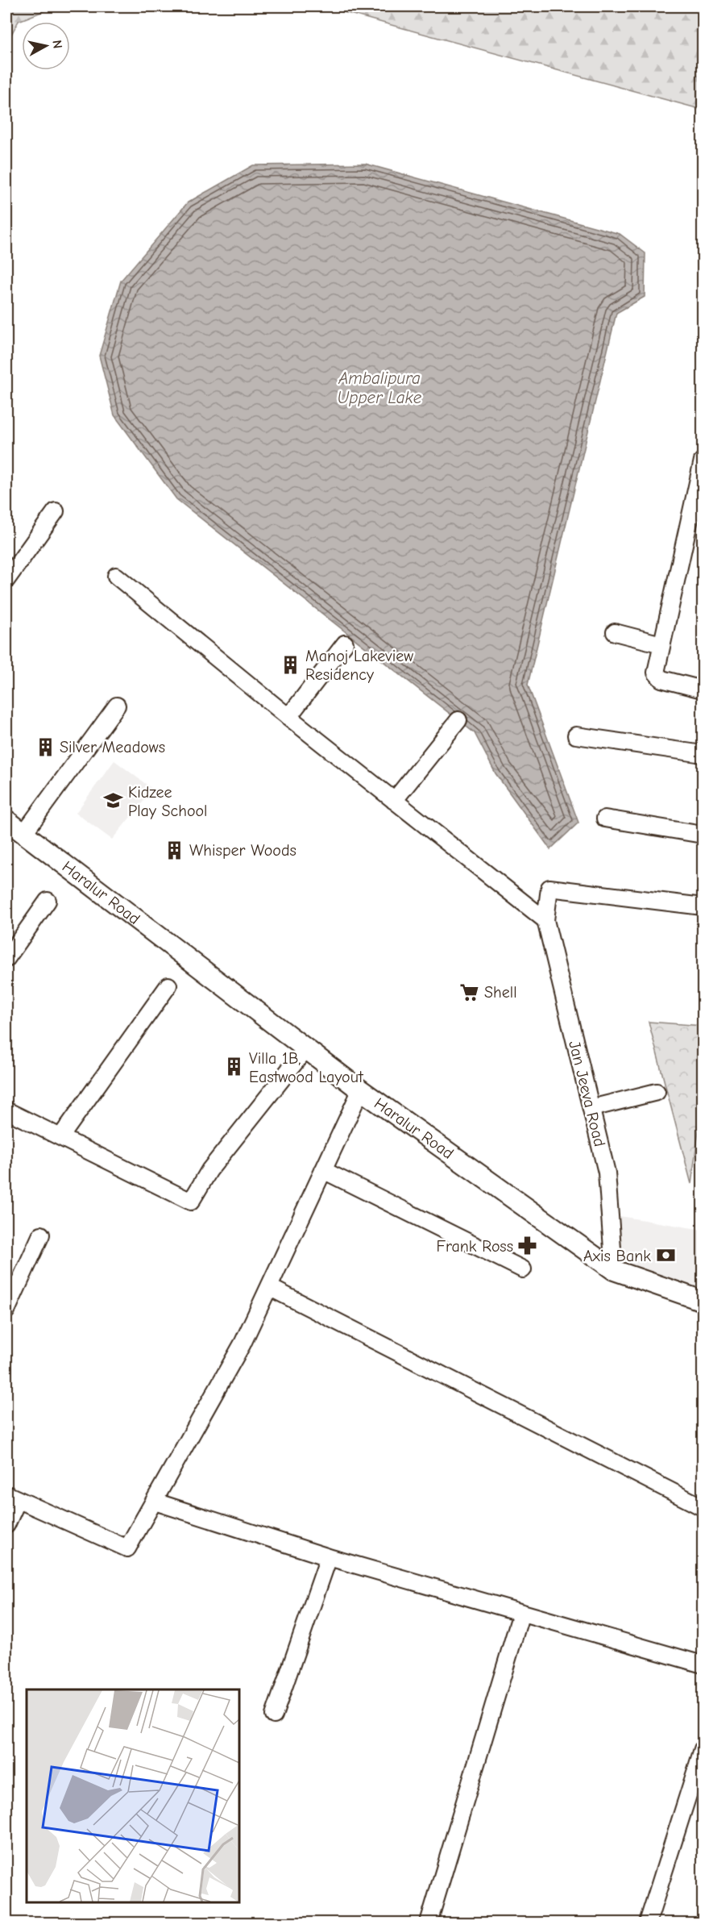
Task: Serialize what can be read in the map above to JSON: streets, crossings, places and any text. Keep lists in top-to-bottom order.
{
  "streets": {
    "street": ["Haralur Road", "Jan Jeeva Road"]
  },
  "crossings": [
    ["Haralur Road", "Jan Jeeva Road"]
  ],
  "water": ["Ambalipura Upper Lake"],
  "places": {
    "building": [
      "Manoj Lakeview Residency",
      "Silver Meadows",
      "Whisper Woods",
      "Villa 1B, Eastwood Layout"
    ],
    "school or university": ["Kidzee Play School"],
    "supermarket": ["Shell"],
    "pharmacy": ["Frank Ross"],
    "bank": ["Axis Bank"]
  },
  "north": "right"
}
